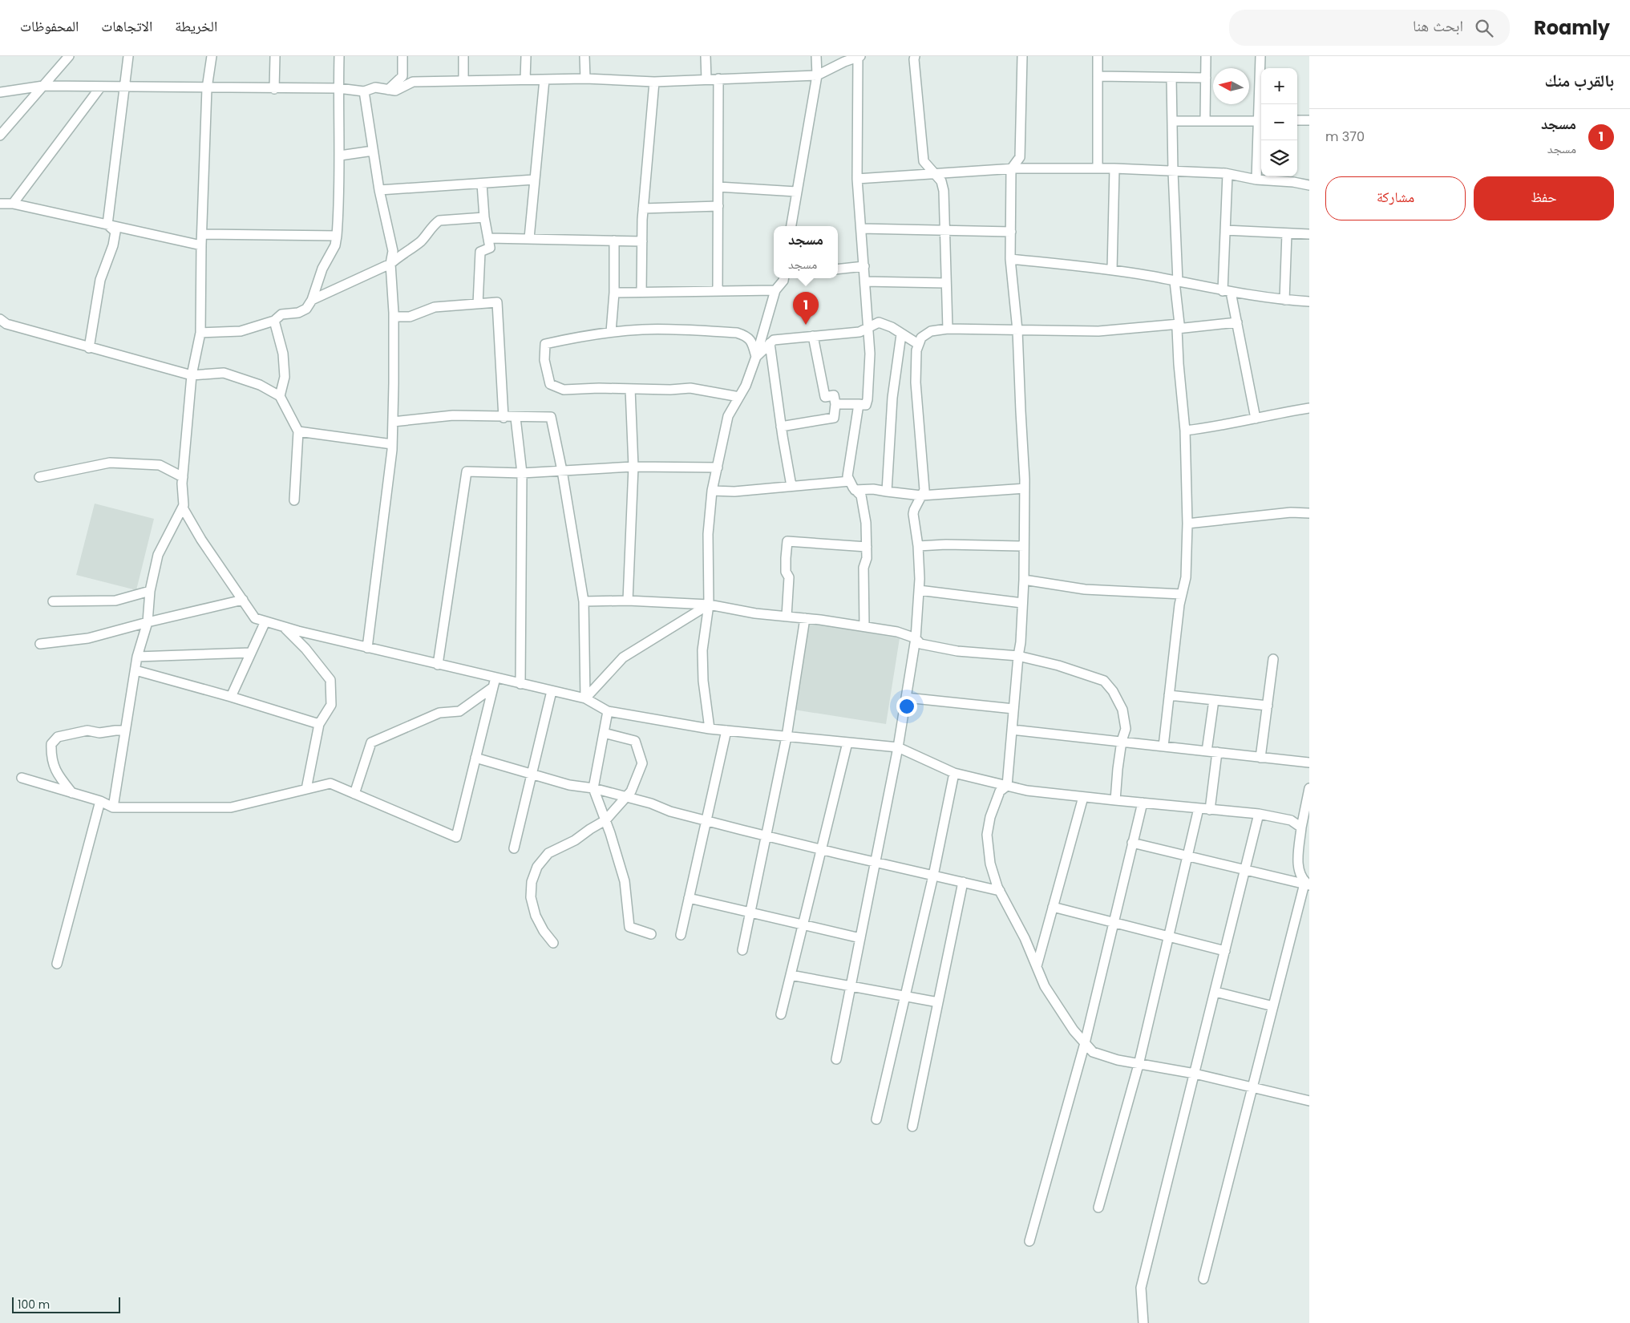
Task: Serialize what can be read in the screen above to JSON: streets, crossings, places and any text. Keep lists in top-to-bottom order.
{
  "scale_bar": "100 m",
  "north": "left",
  "page": {
    "header": "Roamly",
    "search": "ابحث هنا",
    "nav": ["الخريطة", "الاتجاهات", "المحفوظات"],
    "heading": "بالقرب منك",
    "map_buttons": ["+", "−"],
    "list": [
      {
        "mark": "1",
        "name": "مسجد",
        "note": "مسجد",
        "value": "370 m"
      }
    ],
    "buttons": ["حفظ", "مشاركة"],
    "popup": ["مسجد", "مسجد"],
    "pins": "1",
    "scale": "100 m"
  }
}
